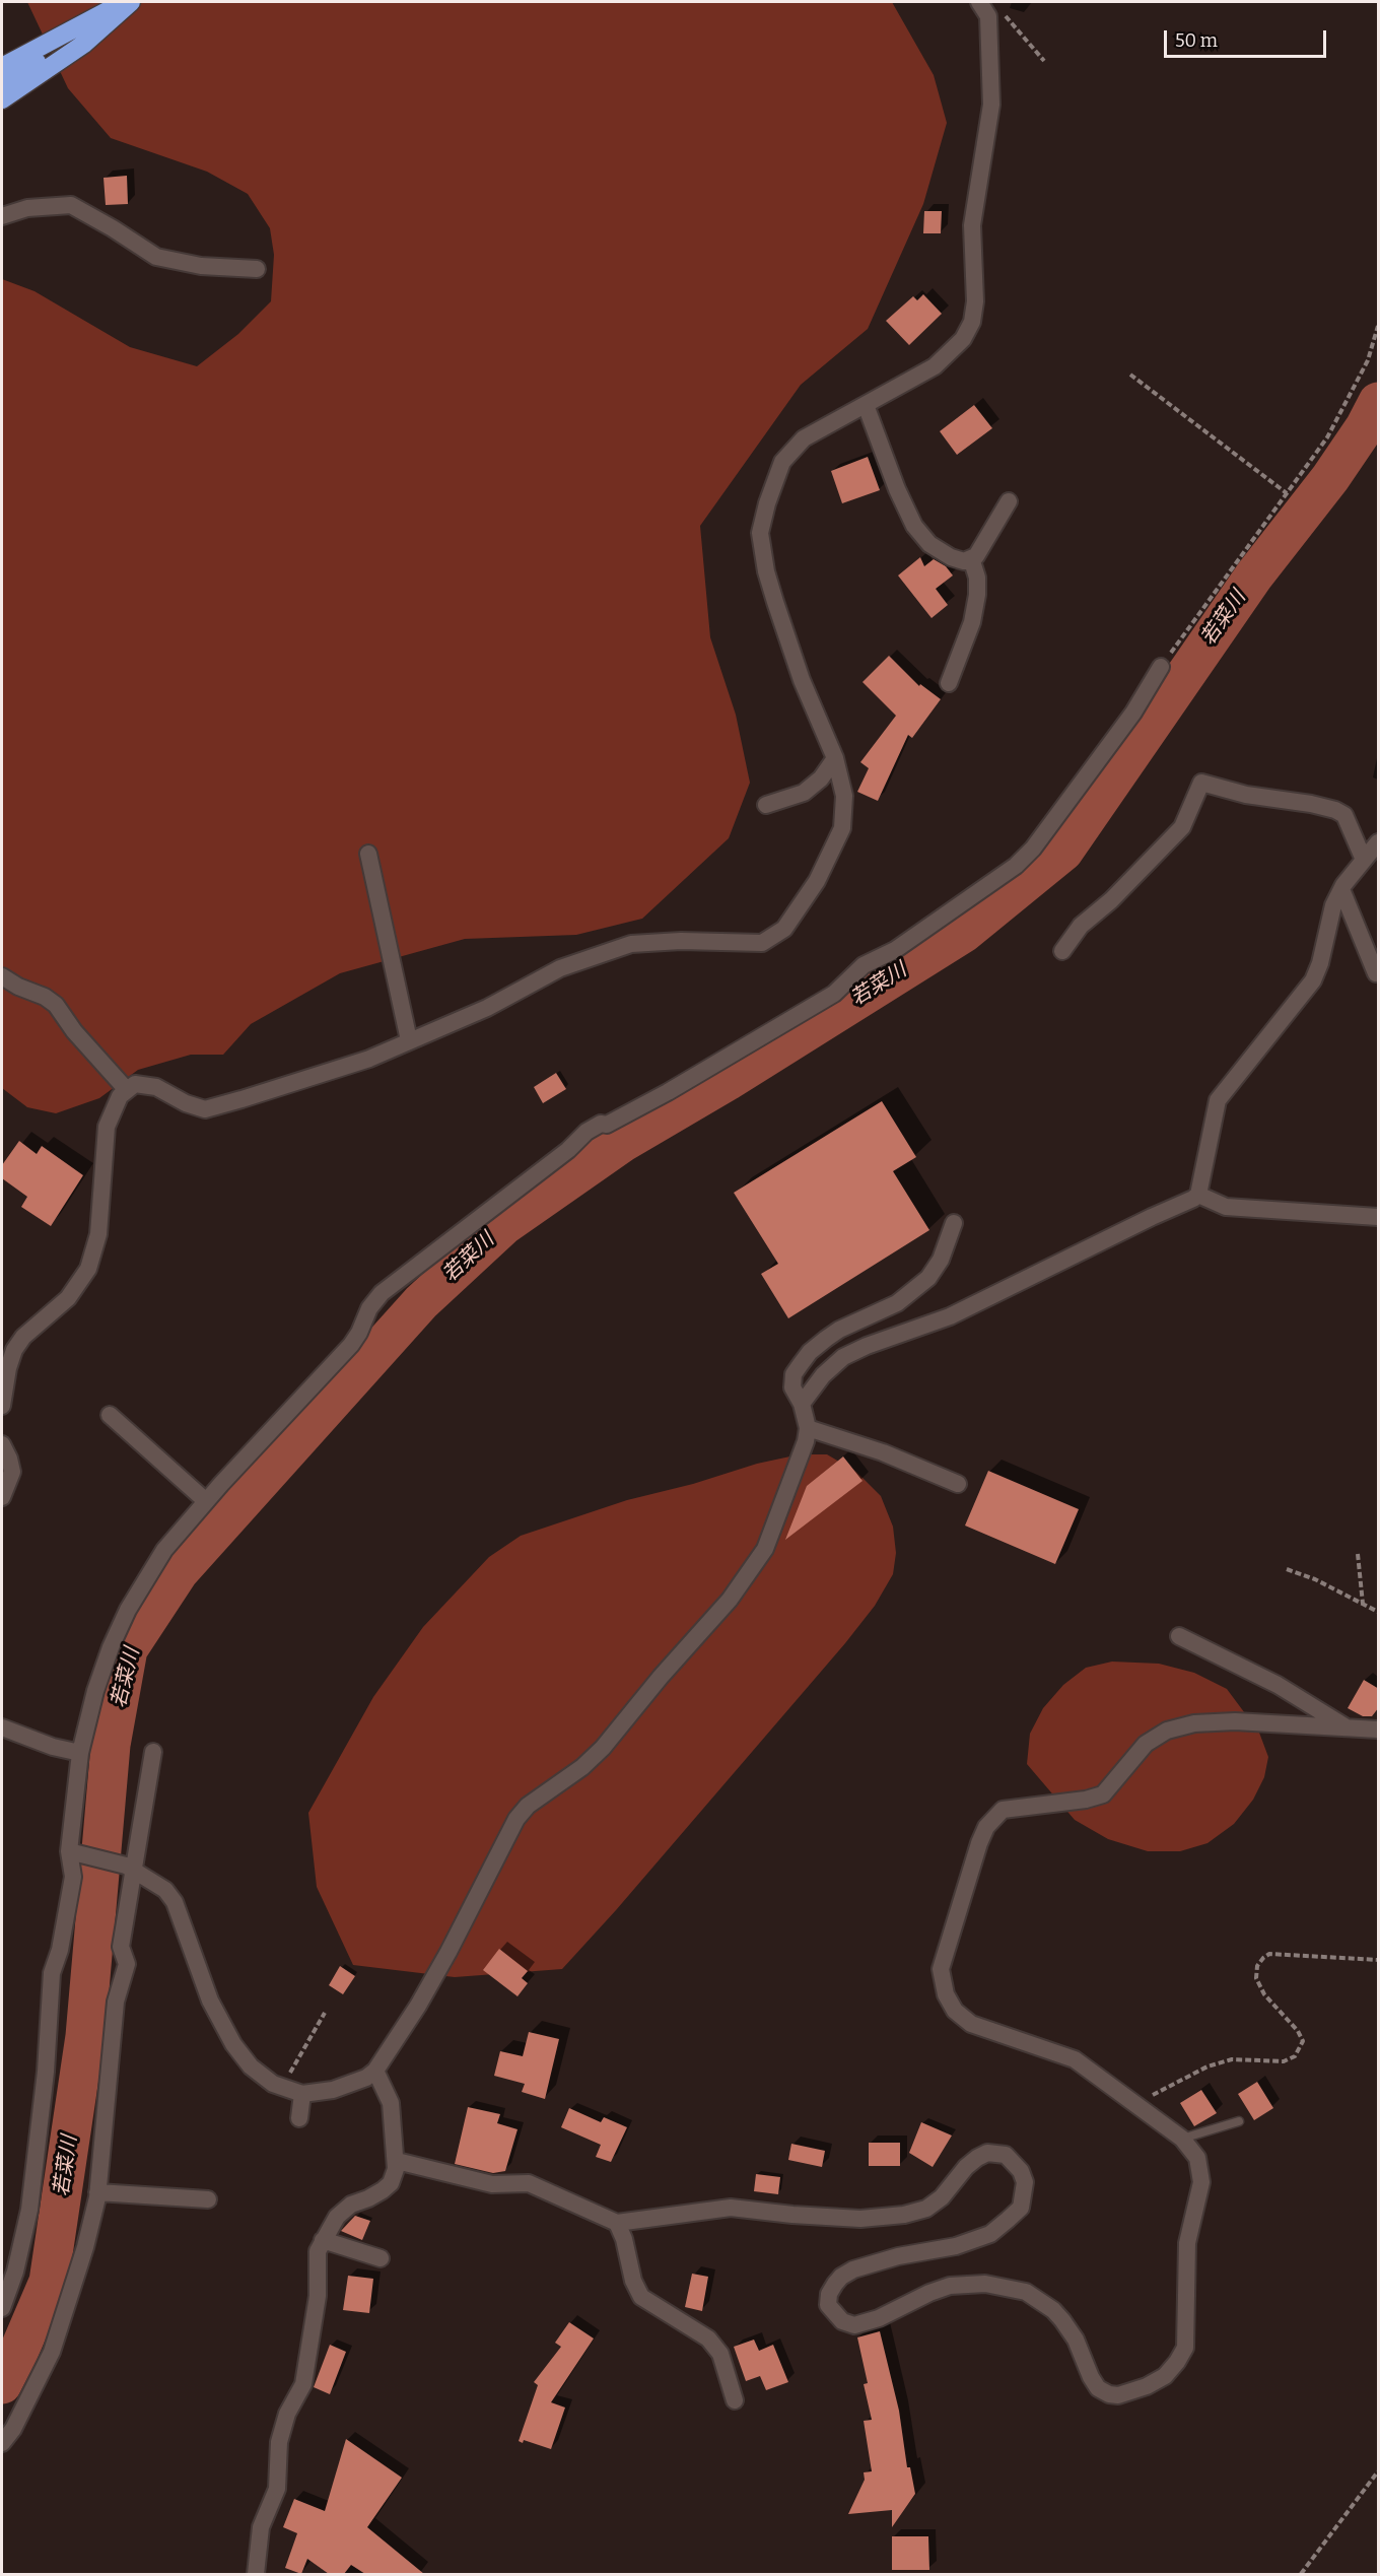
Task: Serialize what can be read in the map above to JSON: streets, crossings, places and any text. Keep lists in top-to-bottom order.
{
  "water": ["若菜川"],
  "scale_bar": "50 m"
}
